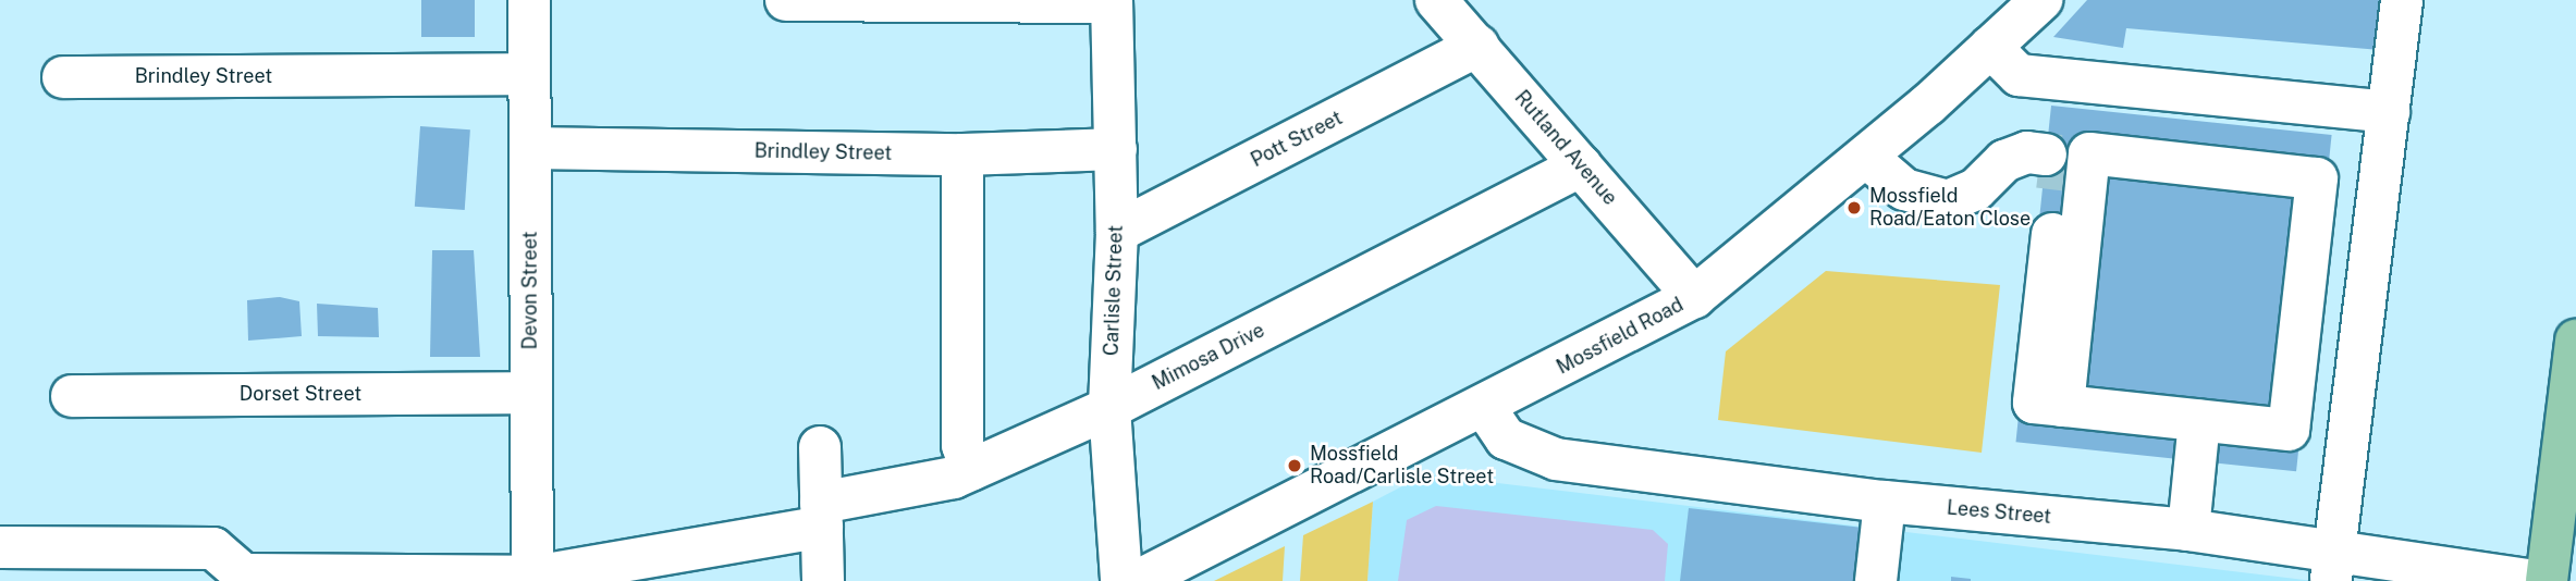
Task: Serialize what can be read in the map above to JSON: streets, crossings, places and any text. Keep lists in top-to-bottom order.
{
  "streets": {
    "street": [
      "Brindley Street",
      "Pott Street",
      "Rutland Avenue",
      "Devon Street",
      "Carlisle Street",
      "Mossfield Road",
      "Mimosa Drive",
      "Dorset Street",
      "Lees Street"
    ]
  },
  "crossings": [
    ["Brindley Street", "Devon Street"],
    ["Brindley Street", "Carlisle Street"],
    ["Pott Street", "Rutland Avenue"],
    ["Pott Street", "Carlisle Street"],
    ["Rutland Avenue", "Mossfield Road"],
    ["Rutland Avenue", "Mimosa Drive"],
    ["Devon Street", "Mimosa Drive"],
    ["Devon Street", "Dorset Street"],
    ["Carlisle Street", "Mimosa Drive"],
    ["Mossfield Road", "Lees Street"]
  ],
  "places": ["Mossfield Road/Eaton Close", "Mossfield Road/Carlisle Street"]
}
